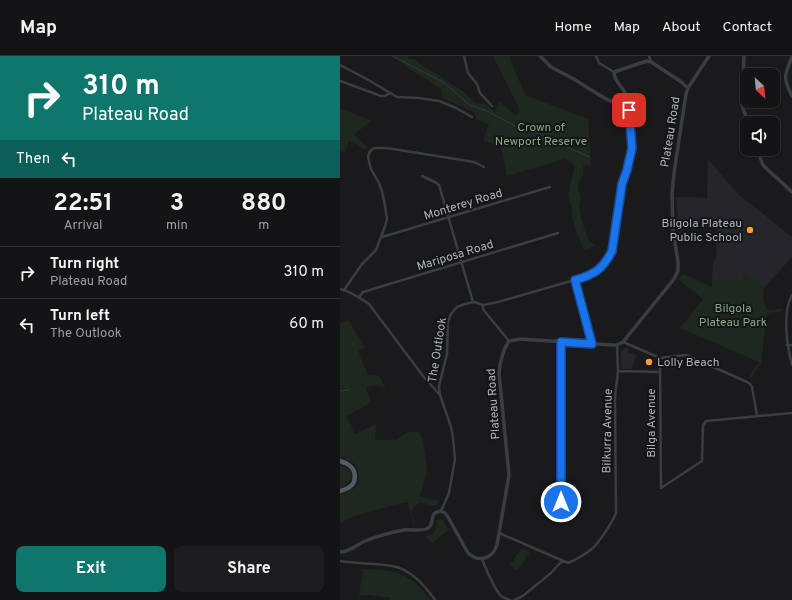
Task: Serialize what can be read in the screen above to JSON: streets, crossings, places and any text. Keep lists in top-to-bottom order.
{
  "streets": {
    "street": [
      "Plateau Road",
      "Monterey Road",
      "Mariposa Road",
      "The Outlook",
      "Bilga Avenue",
      "Bilkurra Avenue"
    ]
  },
  "crossings": [
    ["Plateau Road", "Bilkurra Avenue"]
  ],
  "parks": ["Crown of Newport Reserve", "Bilgola Plateau Park"],
  "places": ["Bilgola Plateau Public School", "Lolly Beach"],
  "north": "bottom right",
  "page": {
    "header": "Map",
    "nav": [
      "Home",
      "Map",
      "About",
      "Contact"
    ],
    "turn": ["310 m", "Plateau Road"],
    "then": "Then",
    "eta": [
      "22:51",
      "Arrival",
      "3",
      "min",
      "880",
      "m"
    ],
    "list": [
      {
        "name": "Turn right",
        "note": "Plateau Road",
        "value": "310 m"
      },
      {
        "name": "Turn left",
        "note": "The Outlook",
        "value": "60 m"
      }
    ],
    "buttons": ["Exit", "Share"]
  }
}
